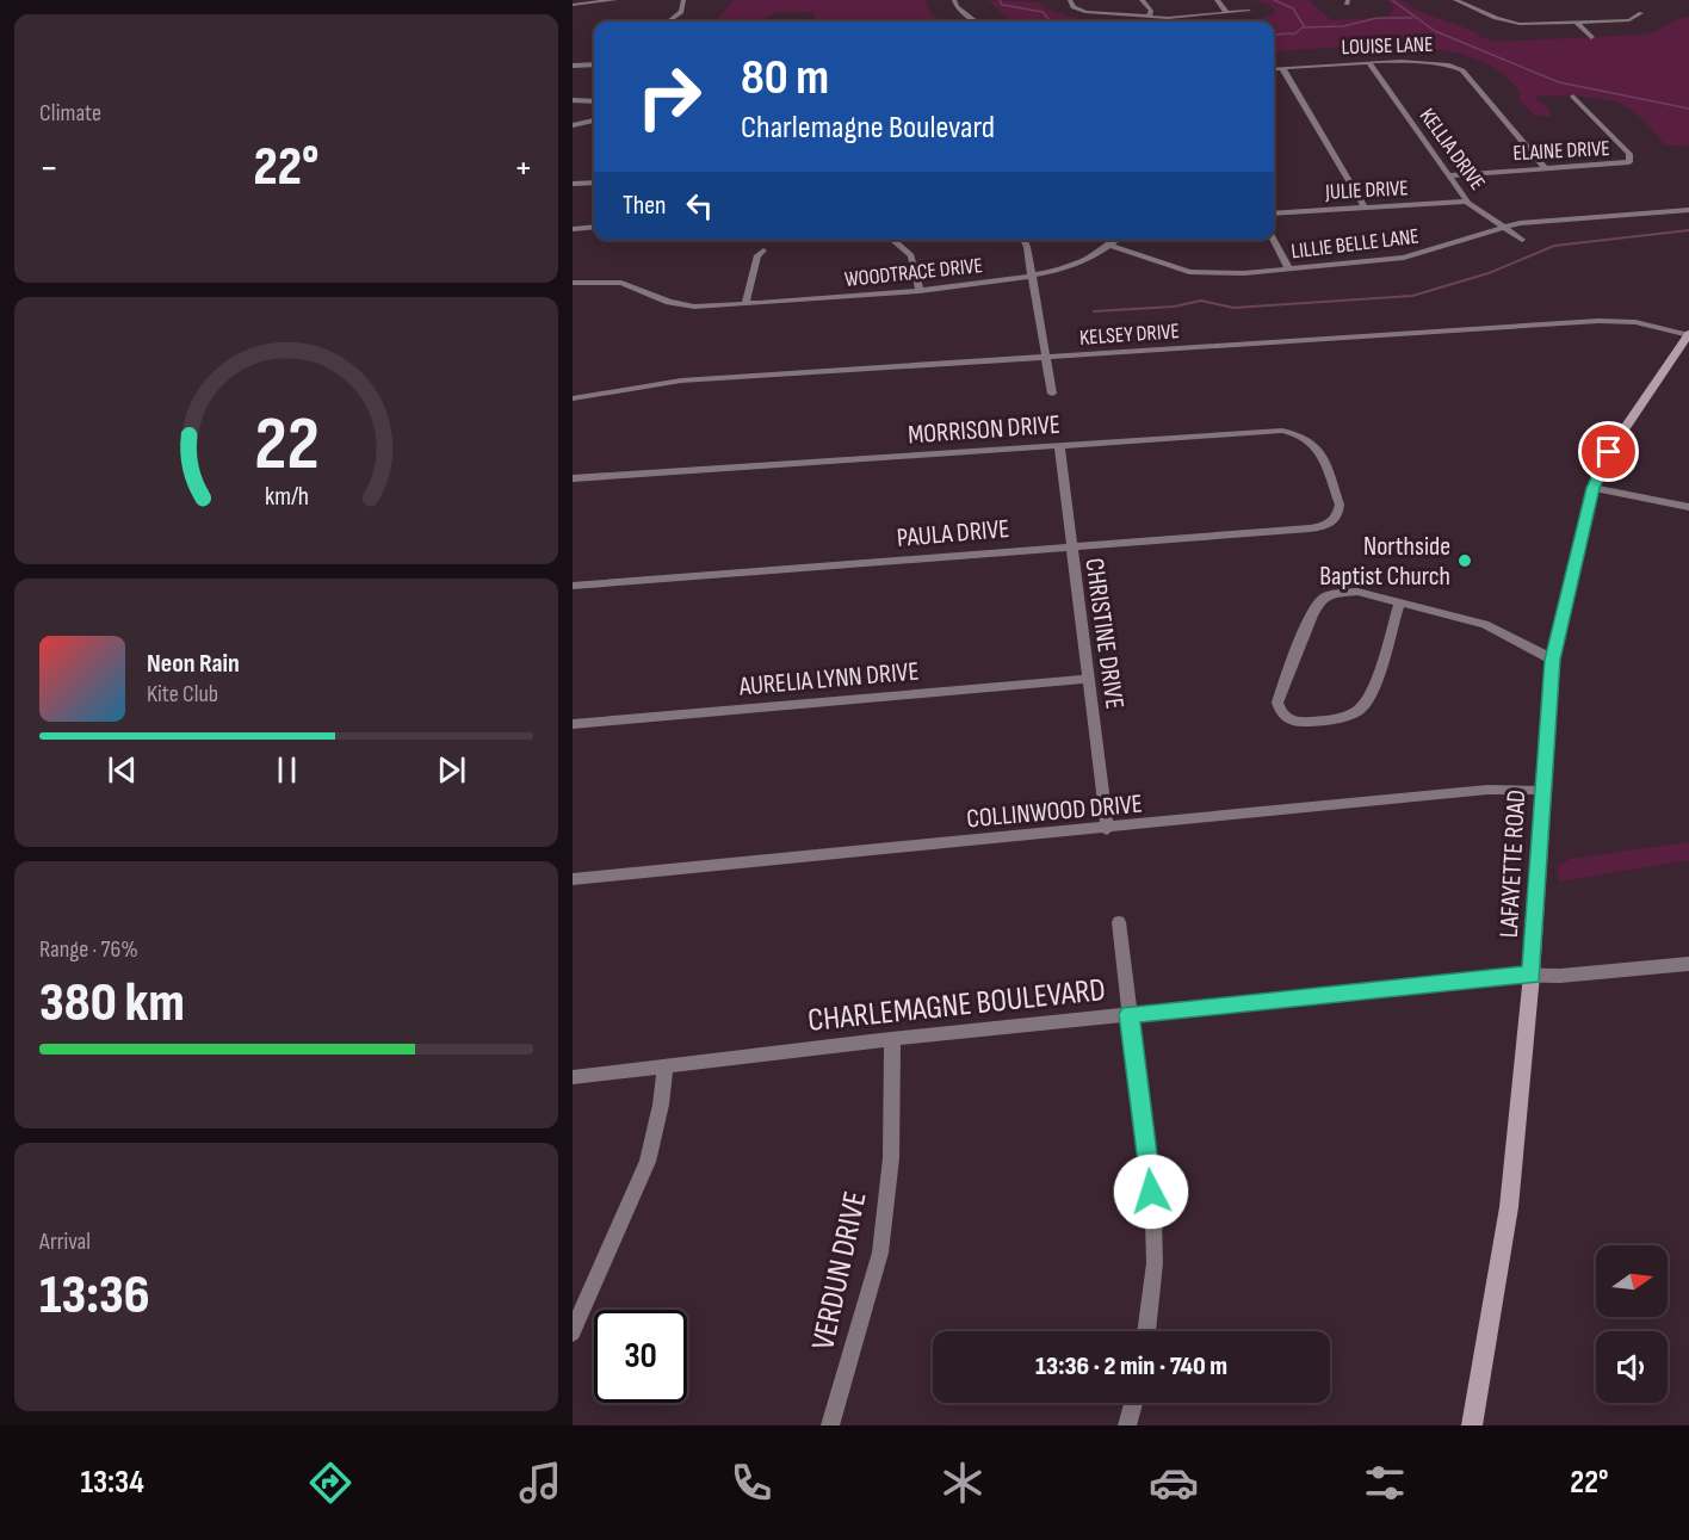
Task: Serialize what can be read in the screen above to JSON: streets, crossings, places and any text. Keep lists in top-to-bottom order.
{
  "streets": {
    "main road": ["LAFAYETTE ROAD"],
    "street": [
      "LOUISE LANE",
      "KELLIA DRIVE",
      "ELAINE DRIVE",
      "JULIE DRIVE",
      "LILLIE BELLE LANE",
      "WOODTRACE DRIVE",
      "KELSEY DRIVE",
      "MORRISON DRIVE",
      "PAULA DRIVE",
      "CHRISTINE DRIVE",
      "AURELIA LYNN DRIVE",
      "COLLINWOOD DRIVE",
      "CHARLEMAGNE BOULEVARD",
      "VERDUN DRIVE"
    ]
  },
  "crossings": [
    ["LOUISE LANE", "KELLIA DRIVE"],
    ["LOUISE LANE", "ELAINE DRIVE"],
    ["KELLIA DRIVE", "ELAINE DRIVE"],
    ["KELLIA DRIVE", "JULIE DRIVE"],
    ["KELLIA DRIVE", "LILLIE BELLE LANE"],
    ["LILLIE BELLE LANE", "WOODTRACE DRIVE"],
    ["KELSEY DRIVE", "LAFAYETTE ROAD"],
    ["MORRISON DRIVE", "PAULA DRIVE"],
    ["MORRISON DRIVE", "CHRISTINE DRIVE"],
    ["PAULA DRIVE", "CHRISTINE DRIVE"],
    ["CHRISTINE DRIVE", "AURELIA LYNN DRIVE"],
    ["CHRISTINE DRIVE", "COLLINWOOD DRIVE"],
    ["COLLINWOOD DRIVE", "LAFAYETTE ROAD"],
    ["LAFAYETTE ROAD", "CHARLEMAGNE BOULEVARD"],
    ["CHARLEMAGNE BOULEVARD", "VERDUN DRIVE"]
  ],
  "places": ["Northside Baptist Church"],
  "north": "right",
  "page": {
    "tile": [
      "Climate",
      ["Range · 76%", "380 km"],
      ["Arrival", "13:36"]
    ],
    "turn": ["80 m", "Charlemagne Boulevard"],
    "heat": ["−", "22°", "+"],
    "then": "Then",
    "song": ["Neon Rain", "Kite Club"],
    "limit": "30",
    "trip": "13:36 · 2 min · 740 m",
    "tabs": ["13:34", "22°"],
    "gauge": ["22", "km/h"]
  }
}
